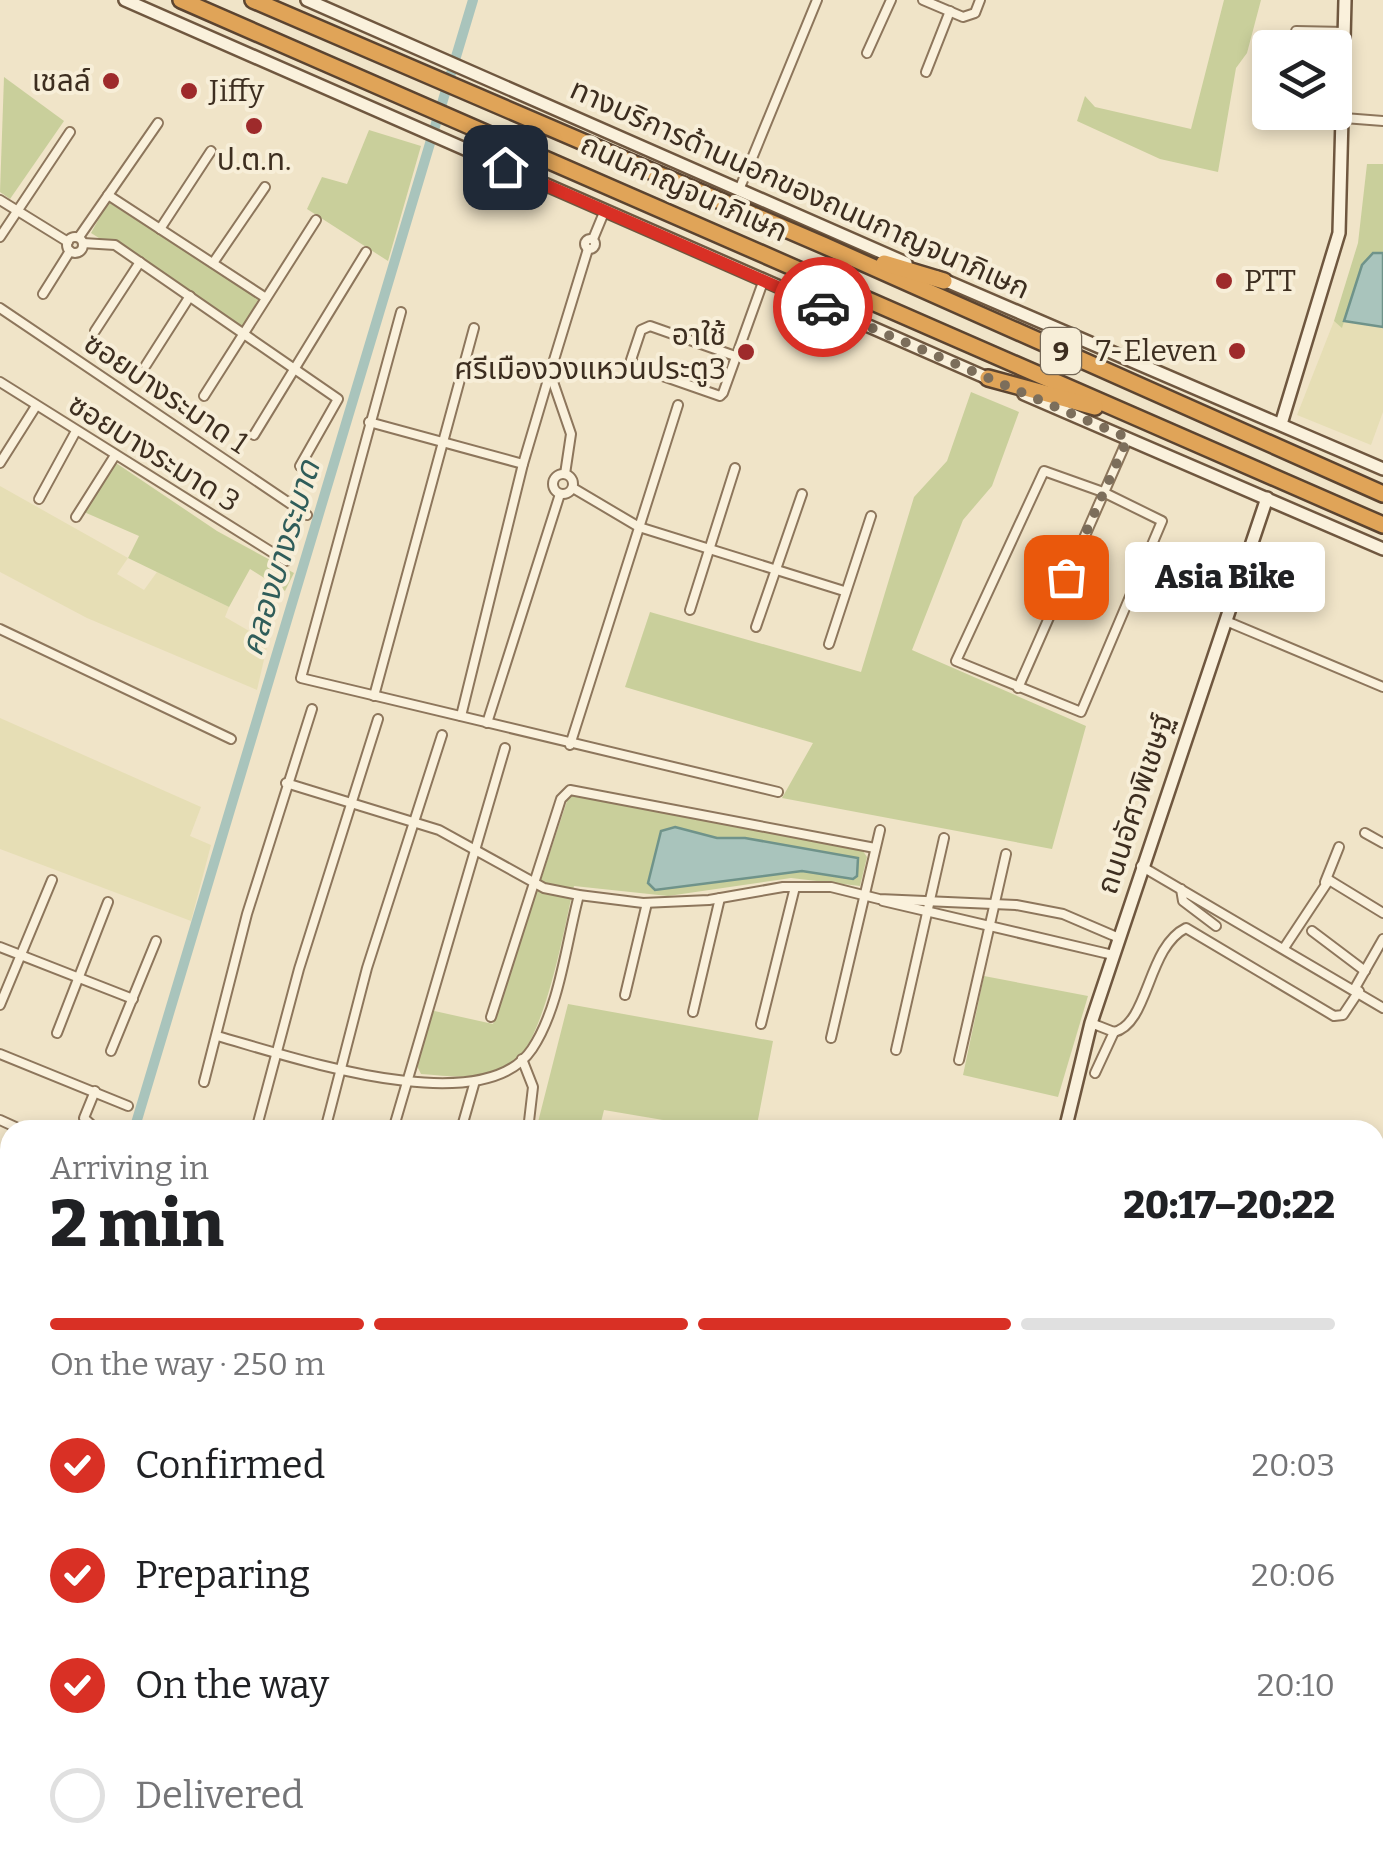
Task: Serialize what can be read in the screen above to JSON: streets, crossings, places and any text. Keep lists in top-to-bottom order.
{
  "streets": {
    "highway": ["ถนนกาญจนาภิเษก", "9"],
    "main road": ["ทางบริการด้านนอกของถนนกาญจนาภิเษก", "ถนนอัศวพิเชษฐ์"],
    "street": ["ซอยบางระมาด 1", "ซอยบางระมาด 3"]
  },
  "water": ["คลองบางระมาด"],
  "places": [
    "เชลล์",
    "Jiffy",
    "ป.ต.ท.",
    "PTT",
    "7-Eleven",
    "อาใช้ ศรีเมืองวงแหวนประตู3",
    "Asia Bike"
  ],
  "page": {
    "bubble": "Asia Bike",
    "heading": ["2 min", "Arriving in", "20:17–20:22"],
    "bar": "On the way · 250 m",
    "list": [
      ["Confirmed", "20:03"],
      ["Preparing", "20:06"],
      ["On the way", "20:10"],
      "Delivered"
    ]
  }
}
